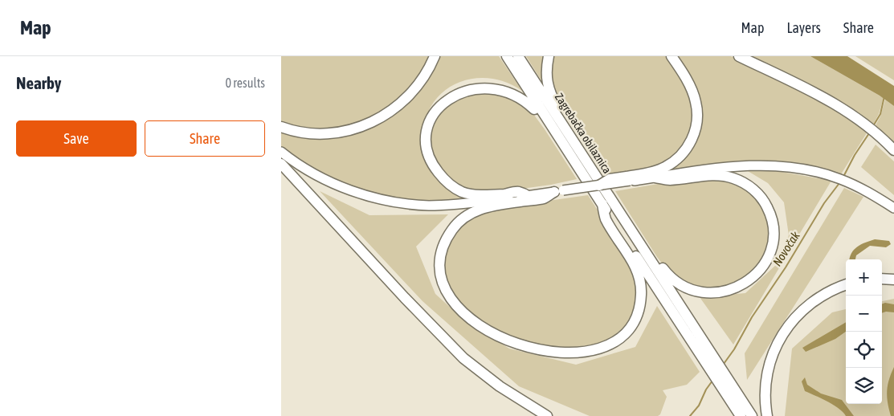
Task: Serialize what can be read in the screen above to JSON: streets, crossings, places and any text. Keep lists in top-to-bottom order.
{
  "streets": {
    "highway": ["Zagrebačka obilaznica"]
  },
  "water": ["Novočak"],
  "page": {
    "header": "Map",
    "nav": ["Map", "Layers", "Share"],
    "heading": ["Nearby", "0 results"],
    "buttons": ["Save", "Share"],
    "map_buttons": ["+", "−"]
  }
}
